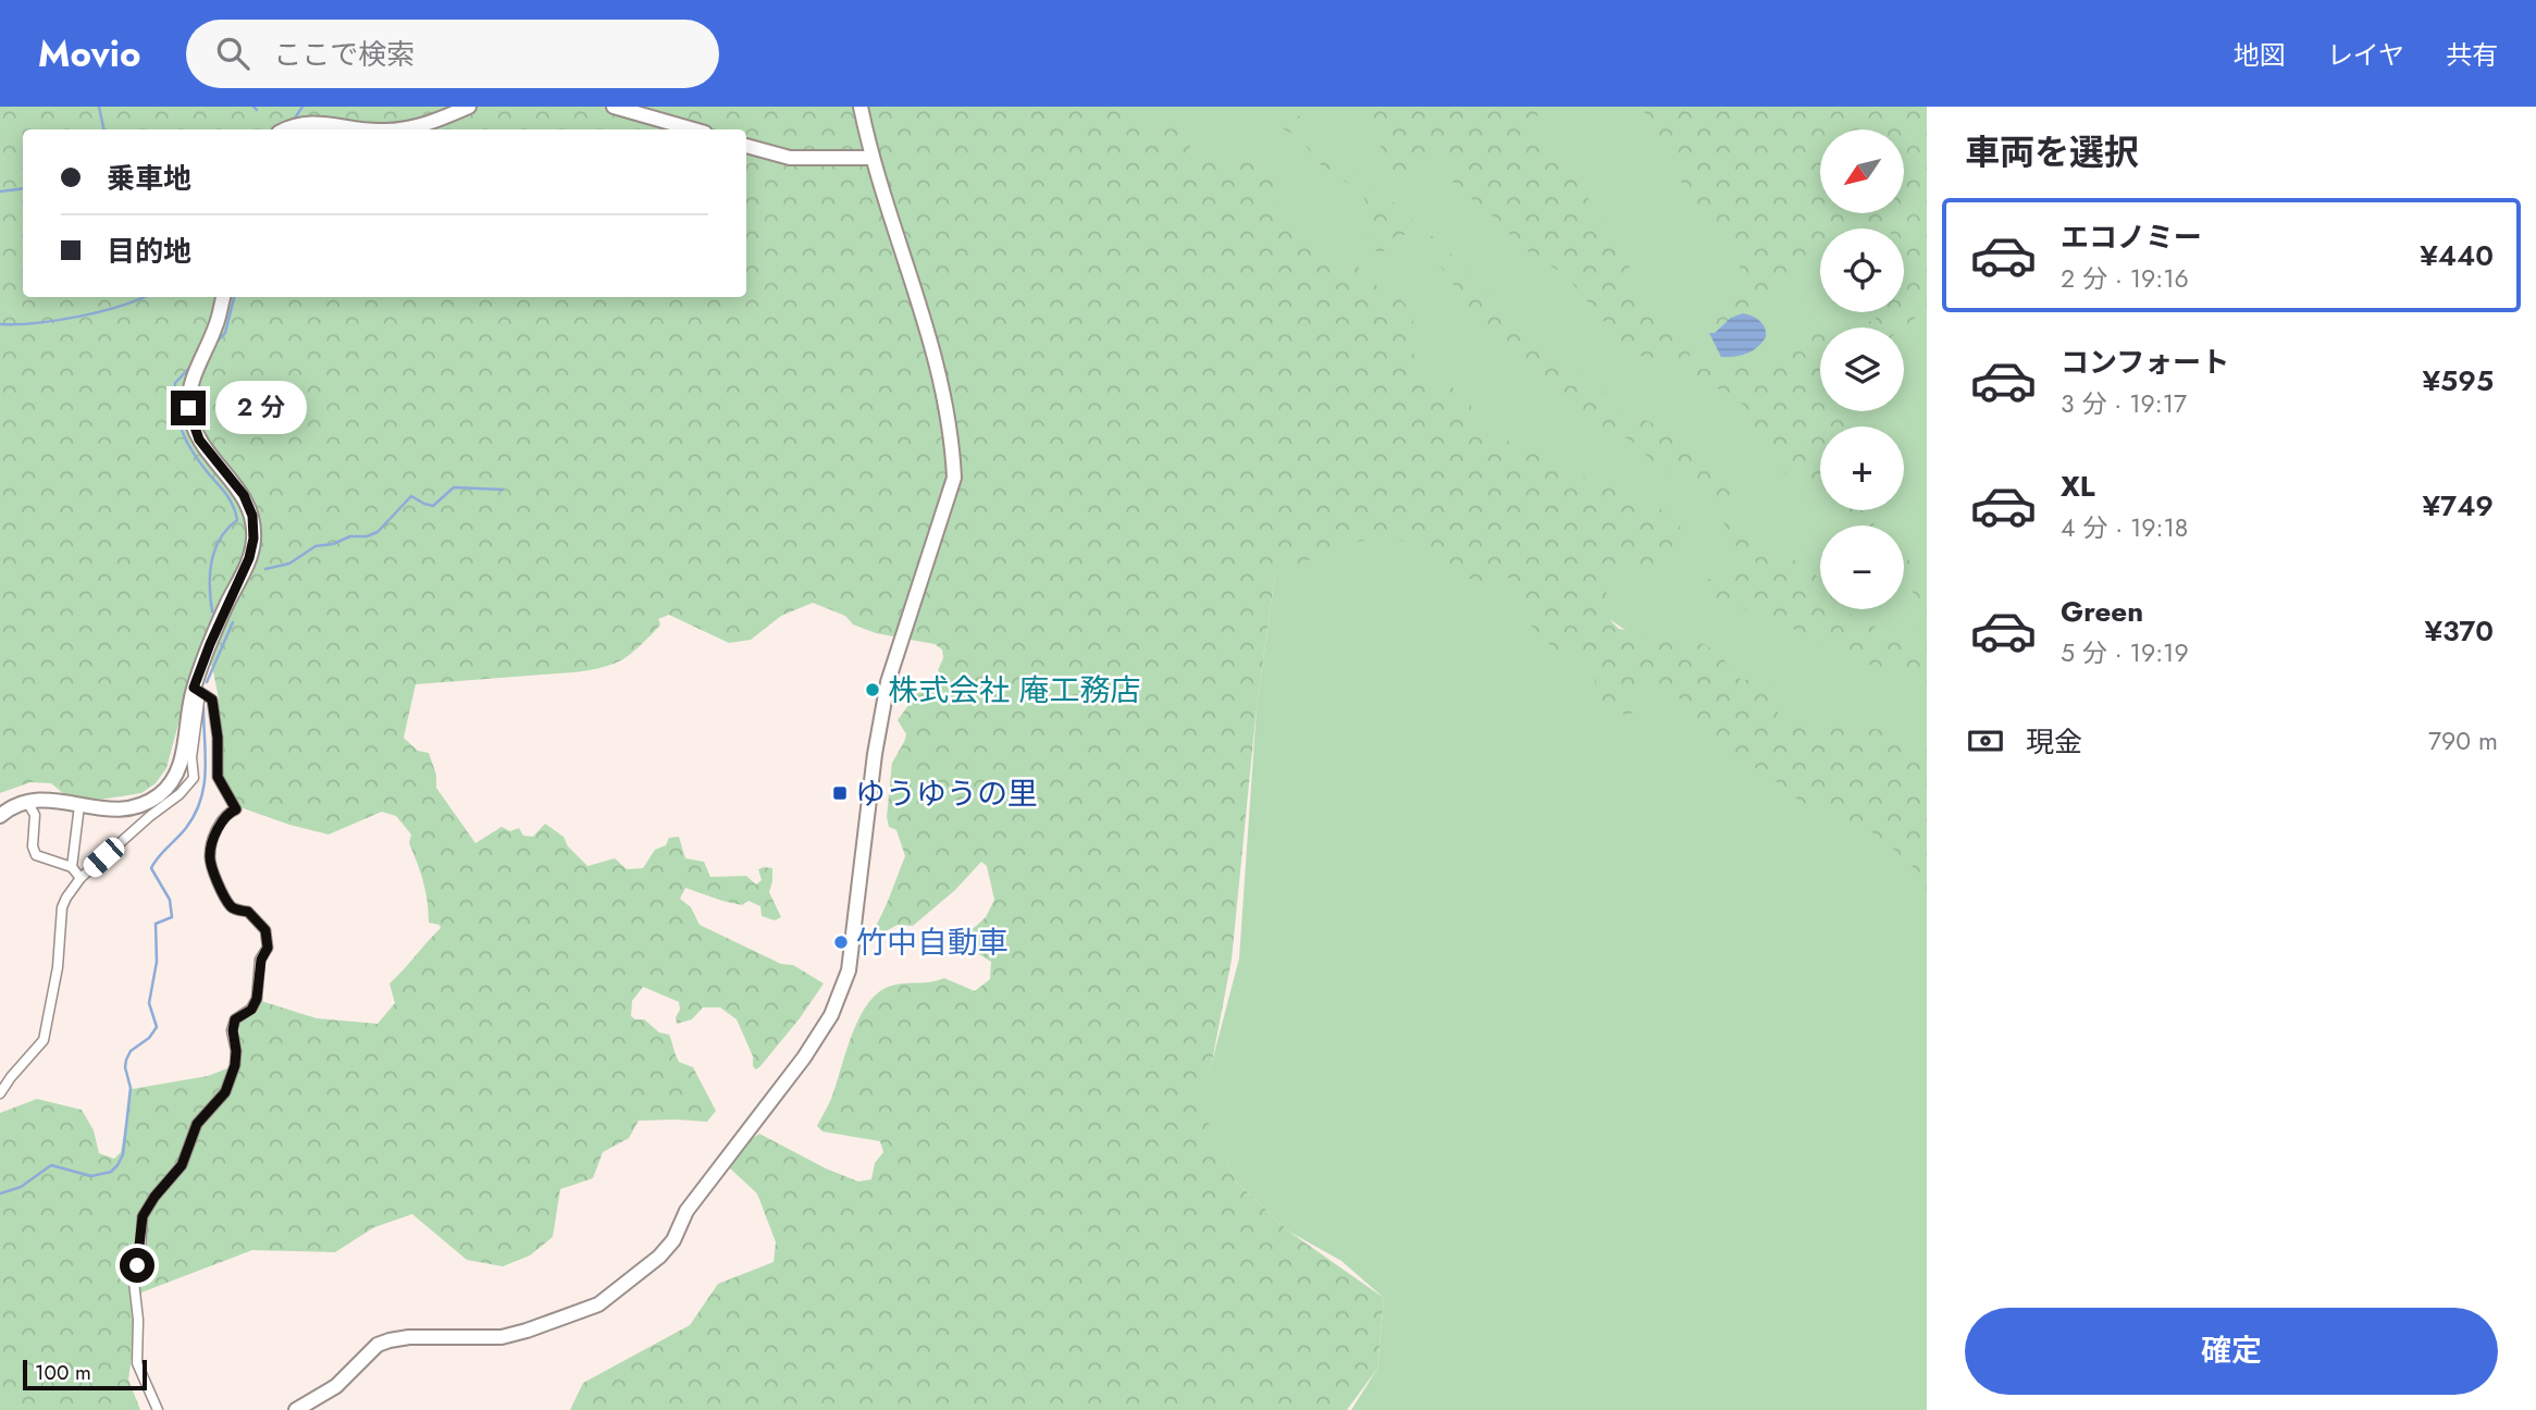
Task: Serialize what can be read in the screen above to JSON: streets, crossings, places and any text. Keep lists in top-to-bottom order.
{
  "places": {
    "other": ["株式会社 庵工務店", "竹中自動車"],
    "transit": ["ゆうゆうの里"]
  },
  "scale_bar": "100 m",
  "north": "bottom left",
  "page": {
    "header": "Movio",
    "search": "ここで検索",
    "nav": ["地図", "レイヤ", "共有"],
    "heading": "車両を選択",
    "map_buttons": ["+", "−"],
    "banner": ["乗車地", "目的地"],
    "list": [
      {
        "name": "エコノミー",
        "note": "2 分 · 19:16",
        "value": "¥440"
      },
      {
        "name": "コンフォート",
        "note": "3 分 · 19:17",
        "value": "¥595"
      },
      {
        "name": "XL",
        "note": "4 分 · 19:18",
        "value": "¥749"
      },
      {
        "name": "Green",
        "note": "5 分 · 19:19",
        "value": "¥370"
      }
    ],
    "bubble": "2 分",
    "pay": ["現金", "790 m"],
    "buttons": "確定",
    "scale": "100 m"
  }
}
